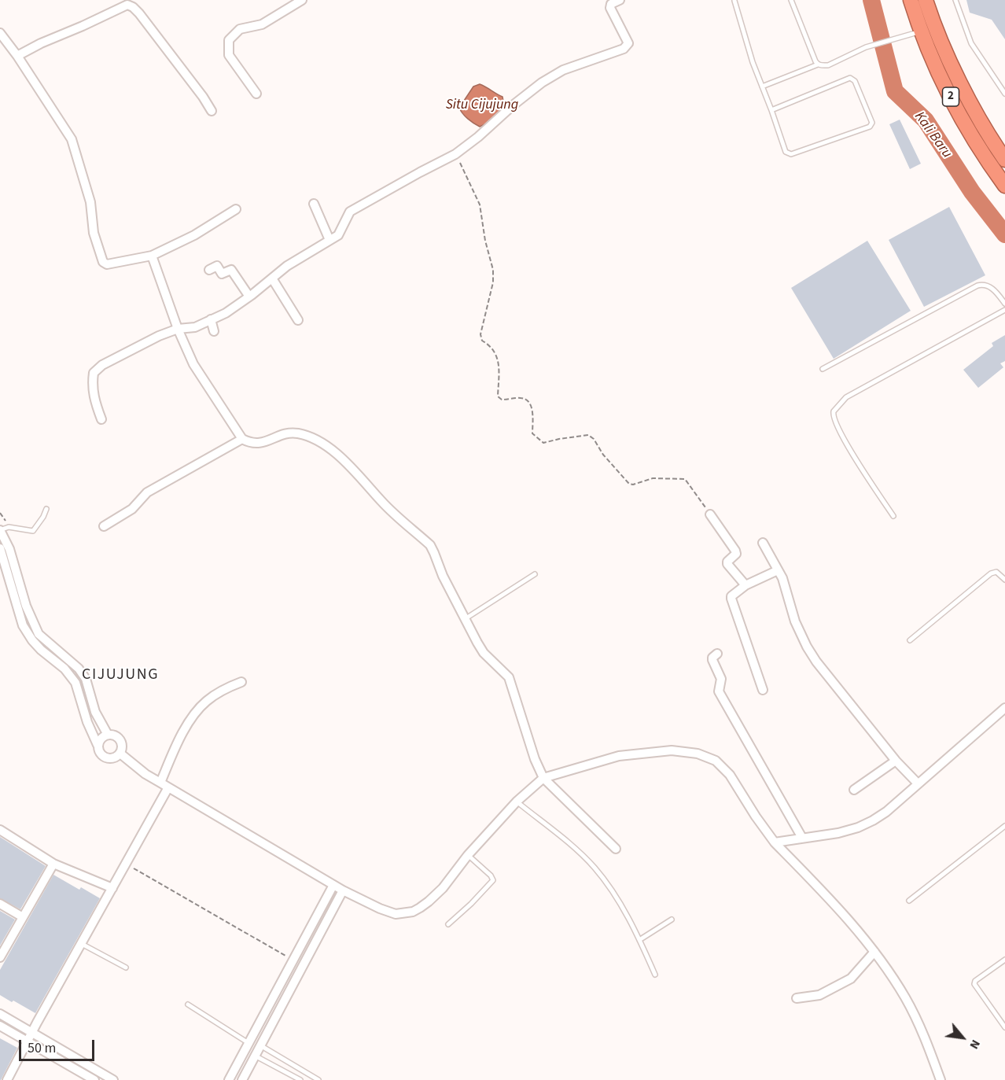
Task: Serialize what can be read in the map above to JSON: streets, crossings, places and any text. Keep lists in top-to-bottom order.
{
  "streets": {
    "highway": ["2"]
  },
  "districts": ["CIJUJUNG"],
  "water": ["Situ Cijujung", "Kali Baru"],
  "scale_bar": "50 m",
  "north": "bottom right"
}
